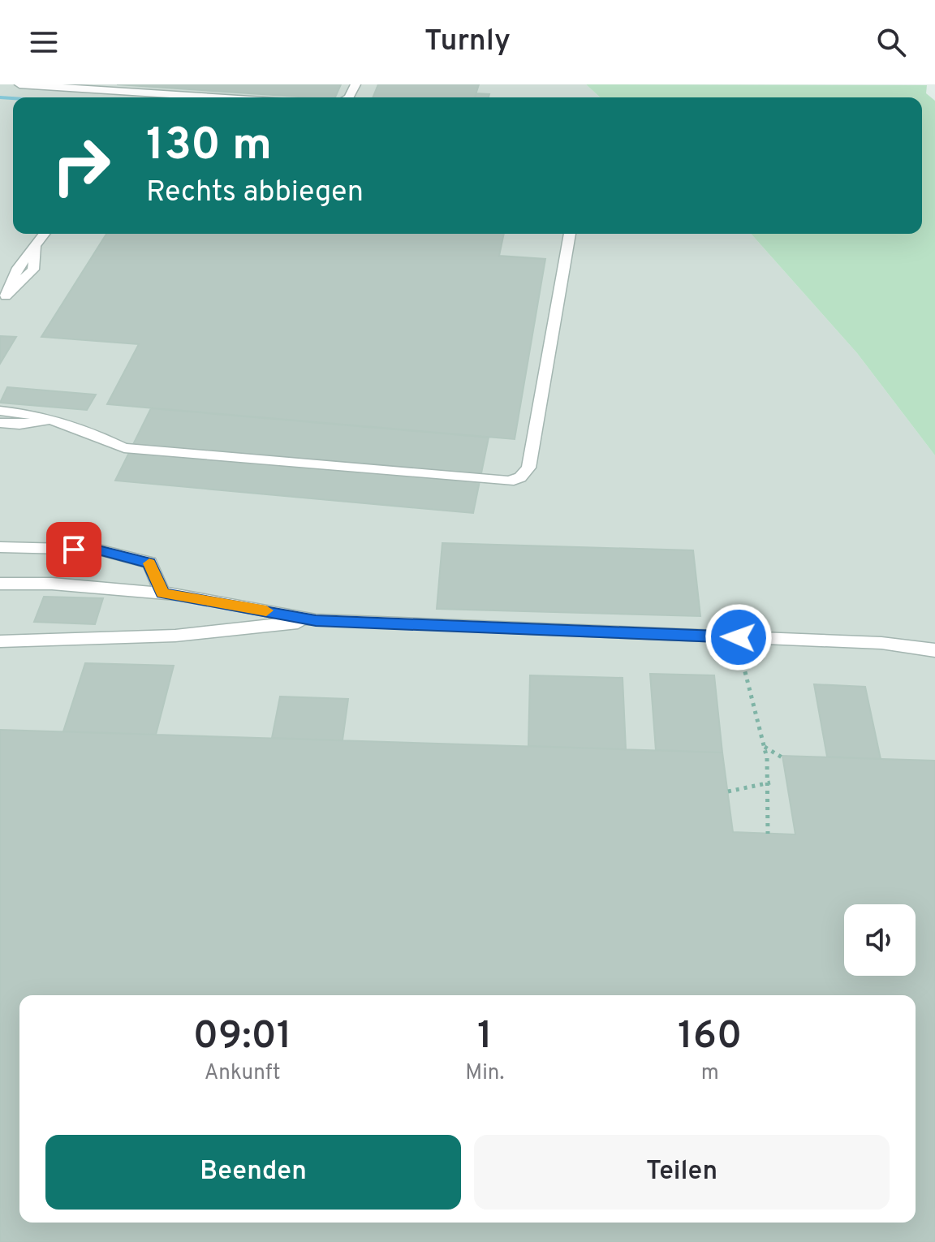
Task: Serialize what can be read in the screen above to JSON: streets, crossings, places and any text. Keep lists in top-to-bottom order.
{
  "page": {
    "header": "Turnly",
    "turn": ["130 m", "Rechts abbiegen"],
    "eta": [
      "09:01",
      "Ankunft",
      "1",
      "Min.",
      "160",
      "m"
    ],
    "buttons": ["Beenden", "Teilen"]
  }
}
